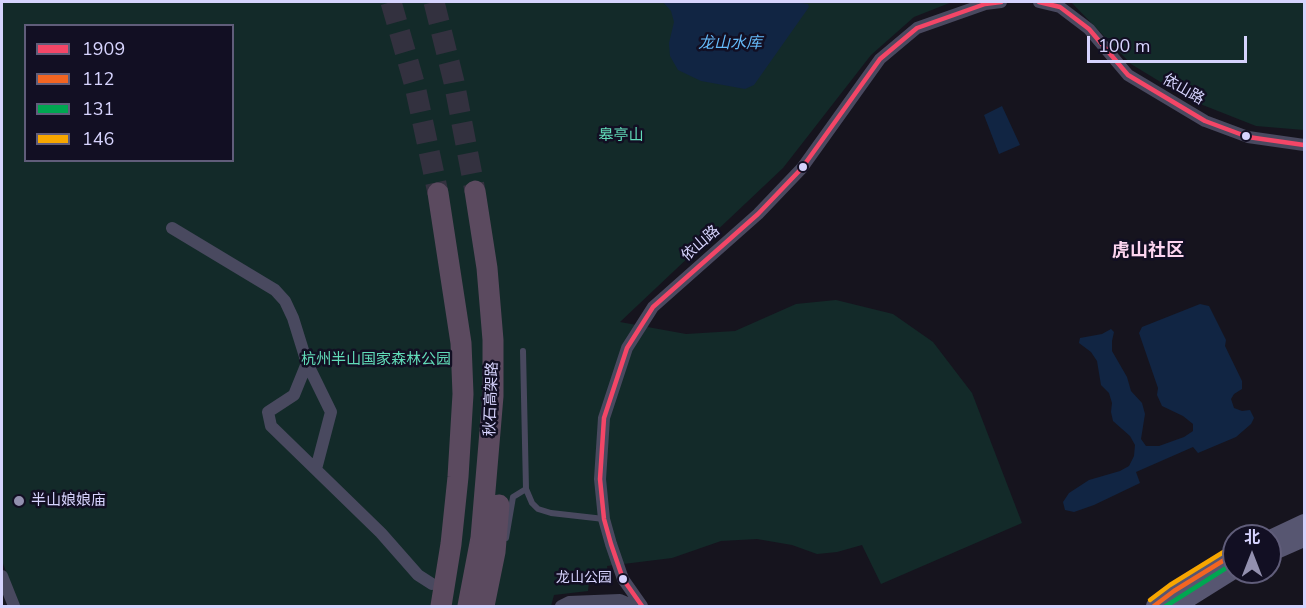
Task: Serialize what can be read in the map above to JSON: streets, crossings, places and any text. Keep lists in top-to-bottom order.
{
  "streets": {
    "highway": ["秋石高架路"],
    "street": ["依山路"]
  },
  "districts": ["虎山社区"],
  "water": ["龙山水库"],
  "parks": ["皋亭山", "杭州半山国家森林公园"],
  "places": ["半山娘娘庙", "龙山公园"],
  "lines": [
    "transit line 1909",
    "transit line 146",
    "transit line 112",
    "transit line 131"
  ],
  "legend": [
    "1909",
    "112",
    "131",
    "146"
  ],
  "scale_bar": "100 m",
  "north": "top"
}
